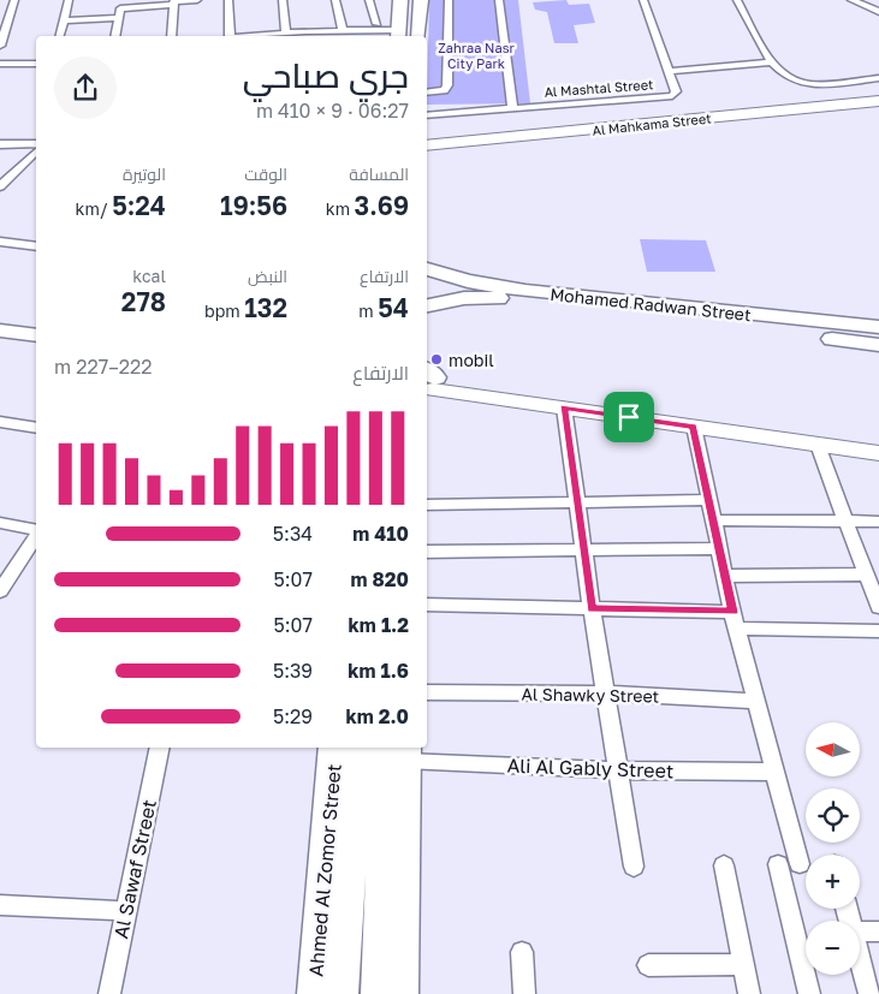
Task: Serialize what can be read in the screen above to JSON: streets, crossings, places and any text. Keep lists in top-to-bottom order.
{
  "streets": {
    "main road": ["Mohamed Radwan Street", "Ahmed Al Zomor Street"],
    "street": [
      "Al Mashtal Street",
      "Al Mahkama Street",
      "Al Shawky Street",
      "Ali Al Gably Street",
      "Al Sawaf Street"
    ]
  },
  "parks": ["Zahraa Nasr City Park"],
  "places": ["mobil"],
  "north": "left",
  "page": {
    "heading": ["جري صباحي", "06:27 · 9 × 410 m"],
    "stats": [
      ["المسافة", "3.69 km"],
      ["الوقت", "19:56"],
      ["الوتيرة", "5:24 /km"],
      ["الارتفاع", "54 m"],
      ["النبض", "132 bpm"],
      ["kcal", "278"]
    ],
    "chart": ["الارتفاع", "222–227 m"],
    "list": [
      {
        "name": "410 m",
        "note": "5:34"
      },
      {
        "name": "820 m",
        "note": "5:07"
      },
      {
        "name": "1.2 km",
        "note": "5:07"
      },
      {
        "name": "1.6 km",
        "note": "5:39"
      },
      {
        "name": "2.0 km",
        "note": "5:29"
      }
    ],
    "map_buttons": ["+", "−"]
  }
}
